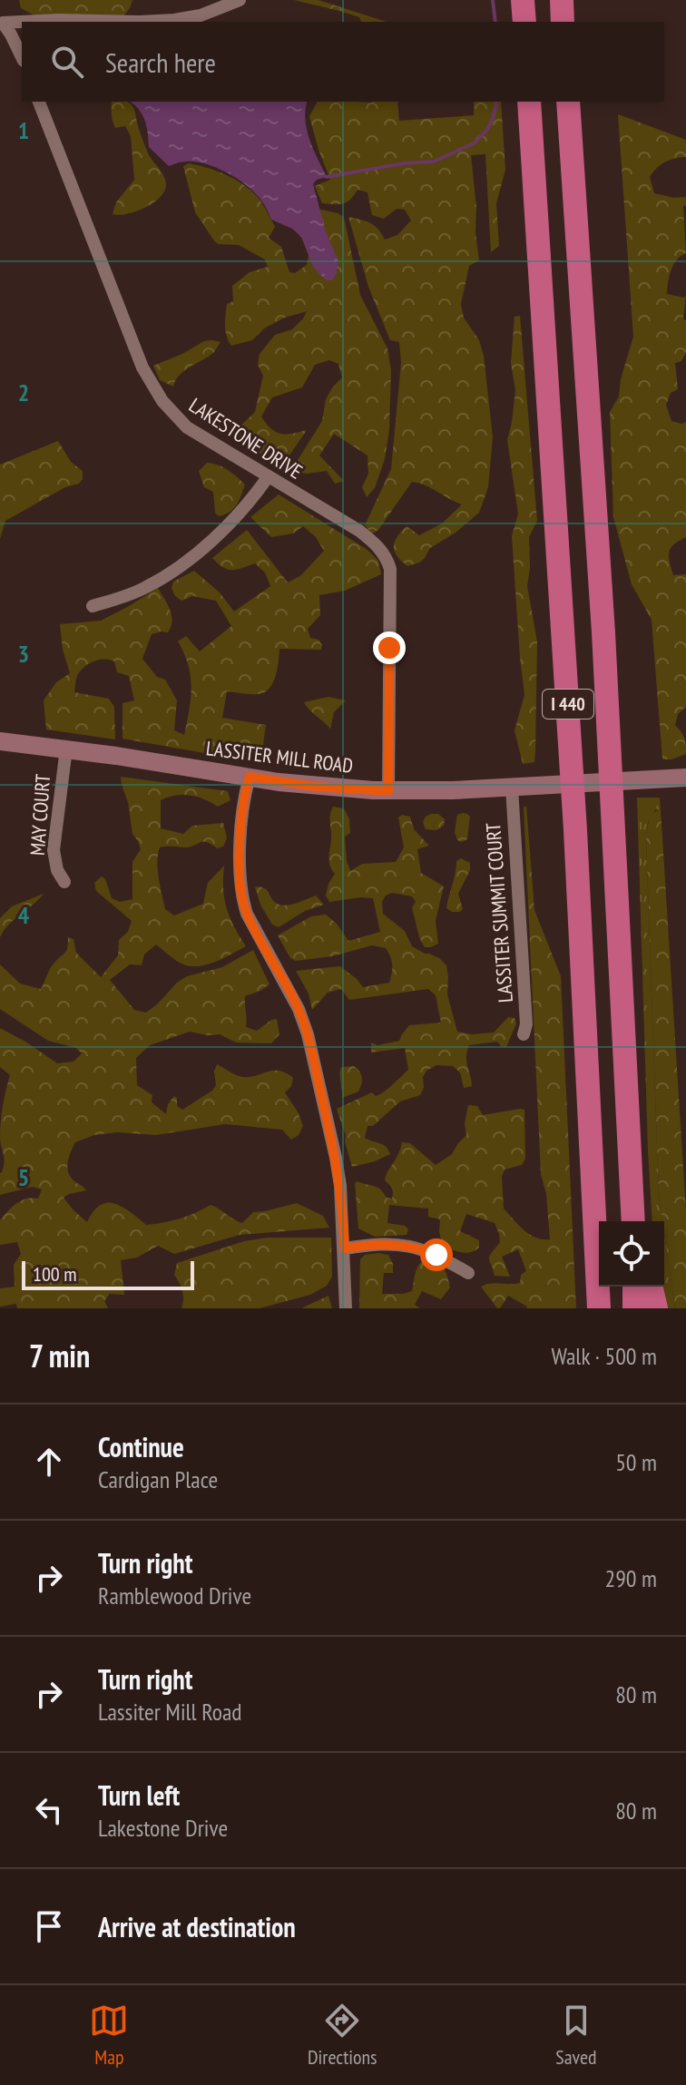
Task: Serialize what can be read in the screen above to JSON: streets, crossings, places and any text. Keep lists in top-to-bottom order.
{
  "streets": {
    "highway": ["I 440"],
    "main road": ["LASSITER MILL ROAD"],
    "street": ["LAKESTONE DRIVE", "MAY COURT", "LASSITER SUMMIT COURT"]
  },
  "crossings": [
    ["LAKESTONE DRIVE", "LASSITER MILL ROAD"],
    ["LASSITER MILL ROAD", "MAY COURT"],
    ["LASSITER MILL ROAD", "LASSITER SUMMIT COURT"]
  ],
  "scale_bar": "100 m",
  "page": {
    "search": "Search here",
    "scale": "100 m",
    "heading": ["7 min", "Walk · 500 m"],
    "list": [
      ["Continue", "Cardigan Place", "50 m"],
      ["Turn right", "Ramblewood Drive", "290 m"],
      ["Turn right", "Lassiter Mill Road", "80 m"],
      ["Turn left", "Lakestone Drive", "80 m"],
      "Arrive at destination"
    ],
    "nav": ["Map", "Directions", "Saved"]
  },
  "grid": {
    "rows": [
      "1",
      "2",
      "3",
      "4",
      "5"
    ]
  }
}
